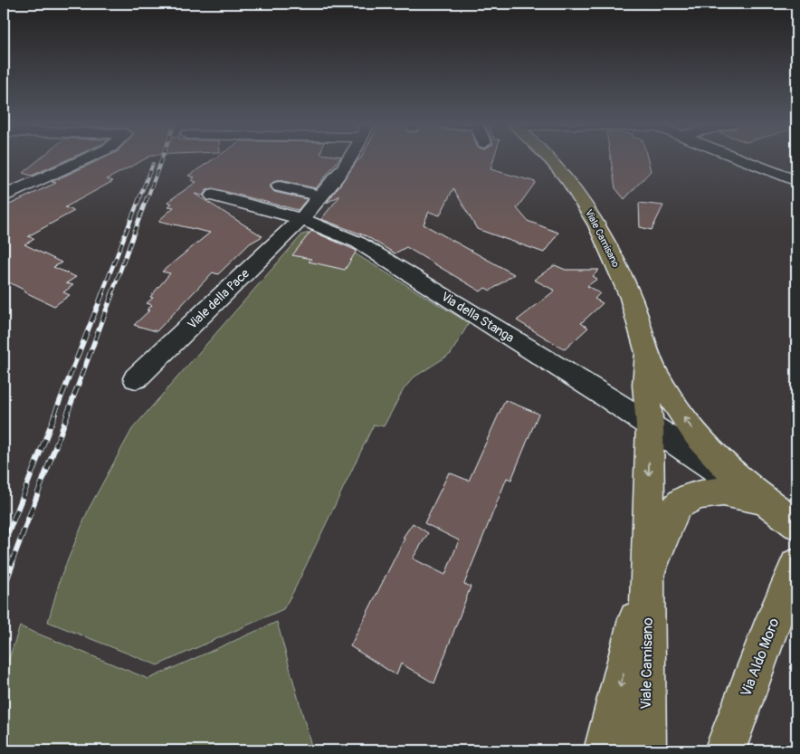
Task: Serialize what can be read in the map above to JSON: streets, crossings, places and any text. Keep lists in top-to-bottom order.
{
  "streets": {
    "main road": ["Viale Camisano", "Via Aldo Moro"],
    "street": ["Viale della Pace", "Via della Stanga"]
  },
  "crossings": [
    ["Viale Camisano", "Via della Stanga"],
    ["Viale della Pace", "Via della Stanga"]
  ]
}
